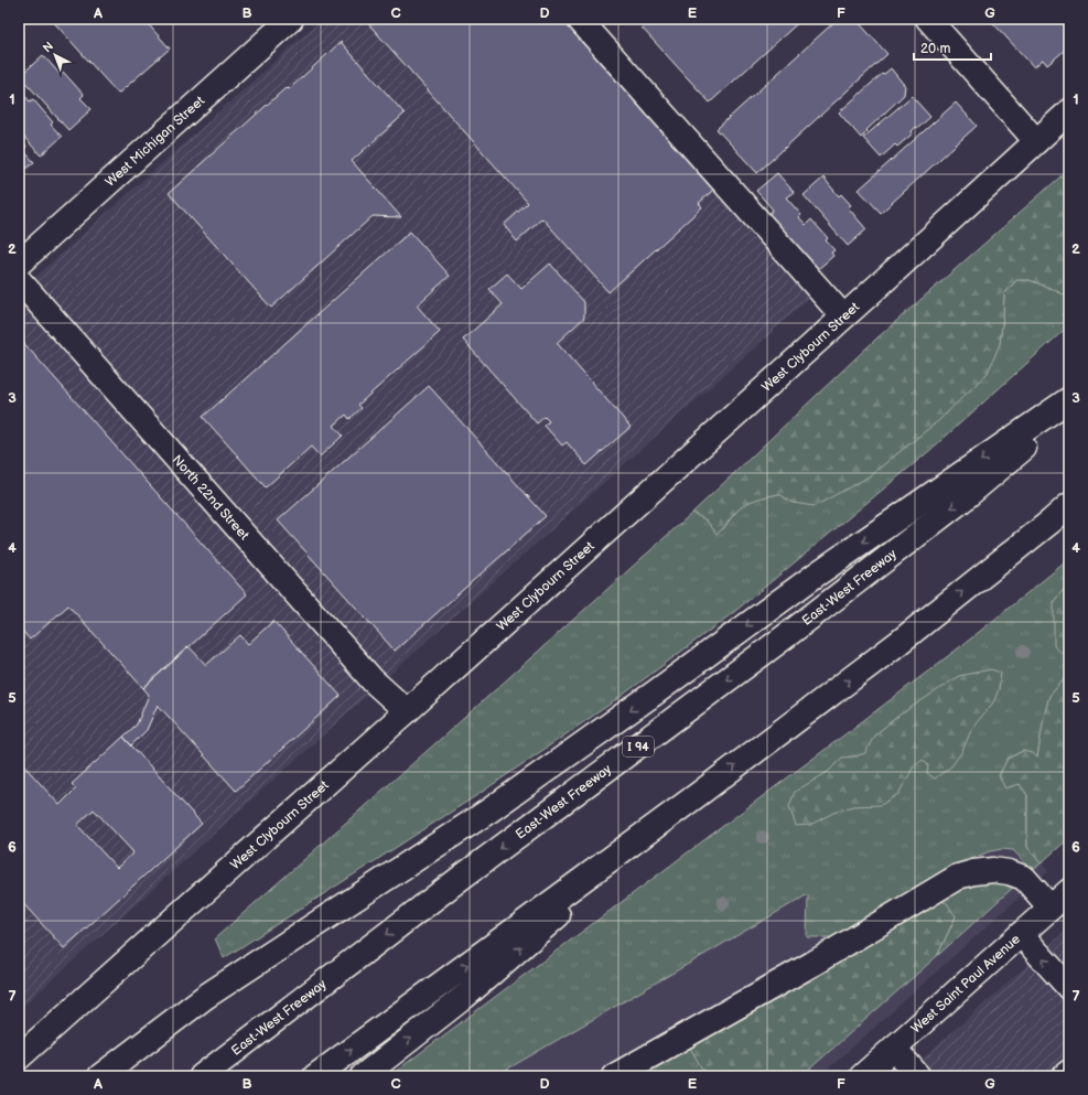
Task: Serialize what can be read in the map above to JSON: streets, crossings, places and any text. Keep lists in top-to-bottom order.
{
  "streets": {
    "main road": [
      "West Michigan Street",
      "West Clybourn Street",
      "North 22nd Street",
      "East-West Freeway",
      "I 94",
      "West Saint Paul Avenue"
    ]
  },
  "crossings": [
    ["West Clybourn Street", "North 22nd Street"]
  ],
  "scale_bar": "20 m",
  "north": "top left",
  "grid": {
    "columns": [
      "A",
      "B",
      "C",
      "D",
      "E",
      "F",
      "G"
    ],
    "rows": [
      "1",
      "2",
      "3",
      "4",
      "5",
      "6",
      "7"
    ]
  }
}
